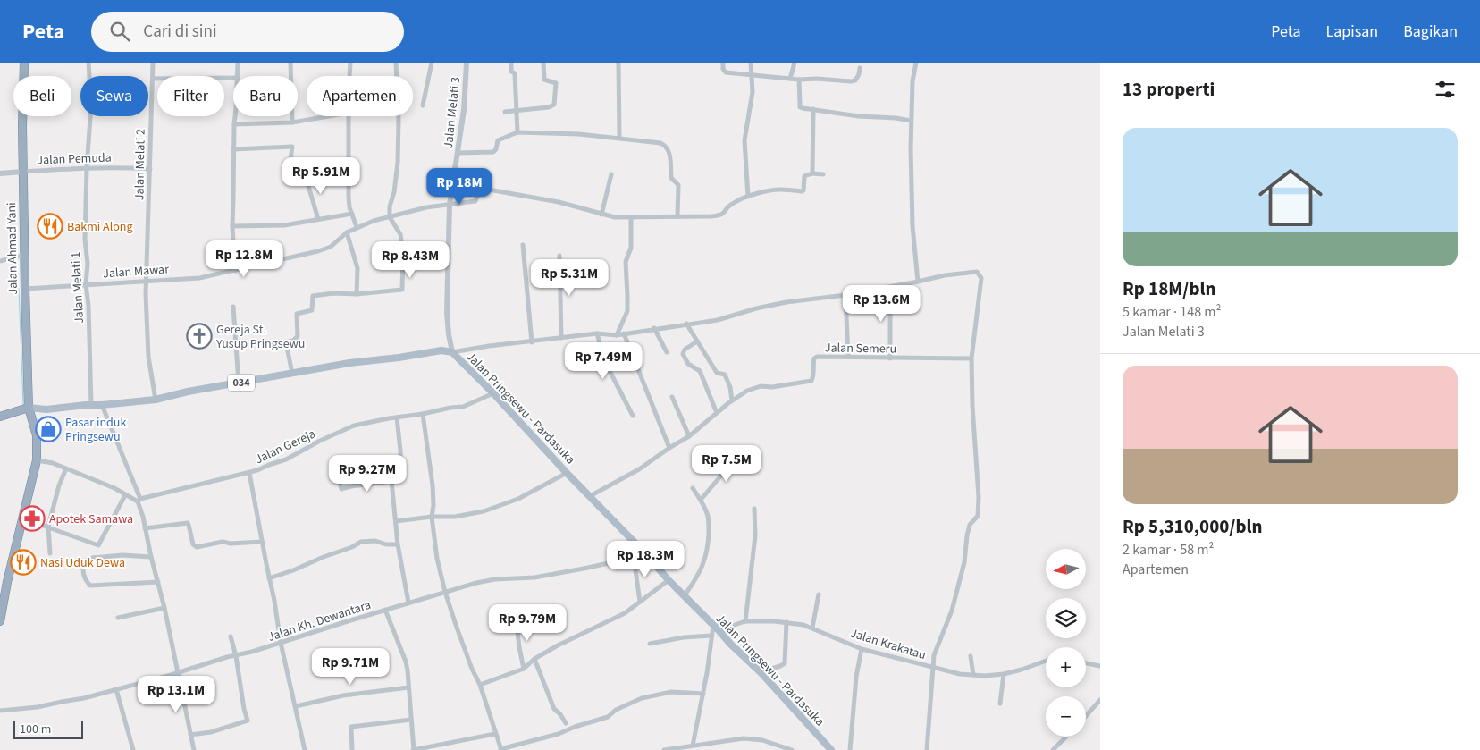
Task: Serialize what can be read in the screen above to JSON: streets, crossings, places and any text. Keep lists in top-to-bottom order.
{
  "streets": {
    "highway": ["Jalan Ahmad Yani"],
    "main road": ["034", "Jalan Pringsewu - Pardasuka"],
    "street": [
      "Jalan Melati 3",
      "Jalan Pemuda",
      "Jalan Melati 2",
      "Jalan Mawar",
      "Jalan Melati 1",
      "Jalan Semeru",
      "Jalan Gereja",
      "Jalan Kh. Dewantara",
      "Jalan Krakatau"
    ]
  },
  "crossings": [
    ["Jalan Melati 3", "Jalan Mawar"],
    ["Jalan Melati 3", "Jalan Pringsewu - Pardasuka"],
    ["Jalan Pemuda", "Jalan Melati 2"],
    ["Jalan Pemuda", "Jalan Ahmad Yani"],
    ["Jalan Pemuda", "Jalan Melati 1"],
    ["Jalan Melati 2", "Jalan Mawar"],
    ["Jalan Melati 2", "Jalan Pringsewu - Pardasuka"],
    ["Jalan Ahmad Yani", "Jalan Mawar"],
    ["Jalan Ahmad Yani", "Jalan Pringsewu - Pardasuka"],
    ["Jalan Mawar", "Jalan Melati 1"],
    ["Jalan Melati 1", "Jalan Pringsewu - Pardasuka"],
    ["Jalan Semeru", "Jalan Pringsewu - Pardasuka"],
    ["Jalan Pringsewu - Pardasuka", "Jalan Gereja"],
    ["Jalan Pringsewu - Pardasuka", "Jalan Kh. Dewantara"],
    ["Jalan Pringsewu - Pardasuka", "Jalan Krakatau"]
  ],
  "places": {
    "restaurant": ["Bakmi Along", "Nasi Uduk Dewa"],
    "church": ["Gereja St. Yusup Pringsewu"],
    "shop": ["Pasar induk Pringsewu"],
    "pharmacy": ["Apotek Samawa"]
  },
  "scale_bar": "100 m",
  "north": "left",
  "page": {
    "header": "Peta",
    "search": "Cari di sini",
    "nav": ["Peta", "Lapisan", "Bagikan"],
    "heading": "13 properti",
    "chip": [
      "Beli",
      "Sewa",
      "Filter",
      "Baru",
      "Apartemen"
    ],
    "list": [
      {
        "name": "Rp 18M/bln",
        "note": "5 kamar · 148 m² · Jalan Melati 3"
      },
      {
        "name": "Rp 5,310,000/bln",
        "note": "2 kamar · 58 m² · Apartemen"
      }
    ],
    "price": [
      "Rp 5.91M",
      "Rp 18M",
      "Rp 12.8M",
      "Rp 8.43M",
      "Rp 5.31M",
      "Rp 13.6M",
      "Rp 7.49M",
      "Rp 7.5M",
      "Rp 9.27M",
      "Rp 18.3M",
      "Rp 9.79M",
      "Rp 9.71M",
      "Rp 13.1M"
    ],
    "map_buttons": ["+", "−"],
    "scale": "100 m"
  }
}
